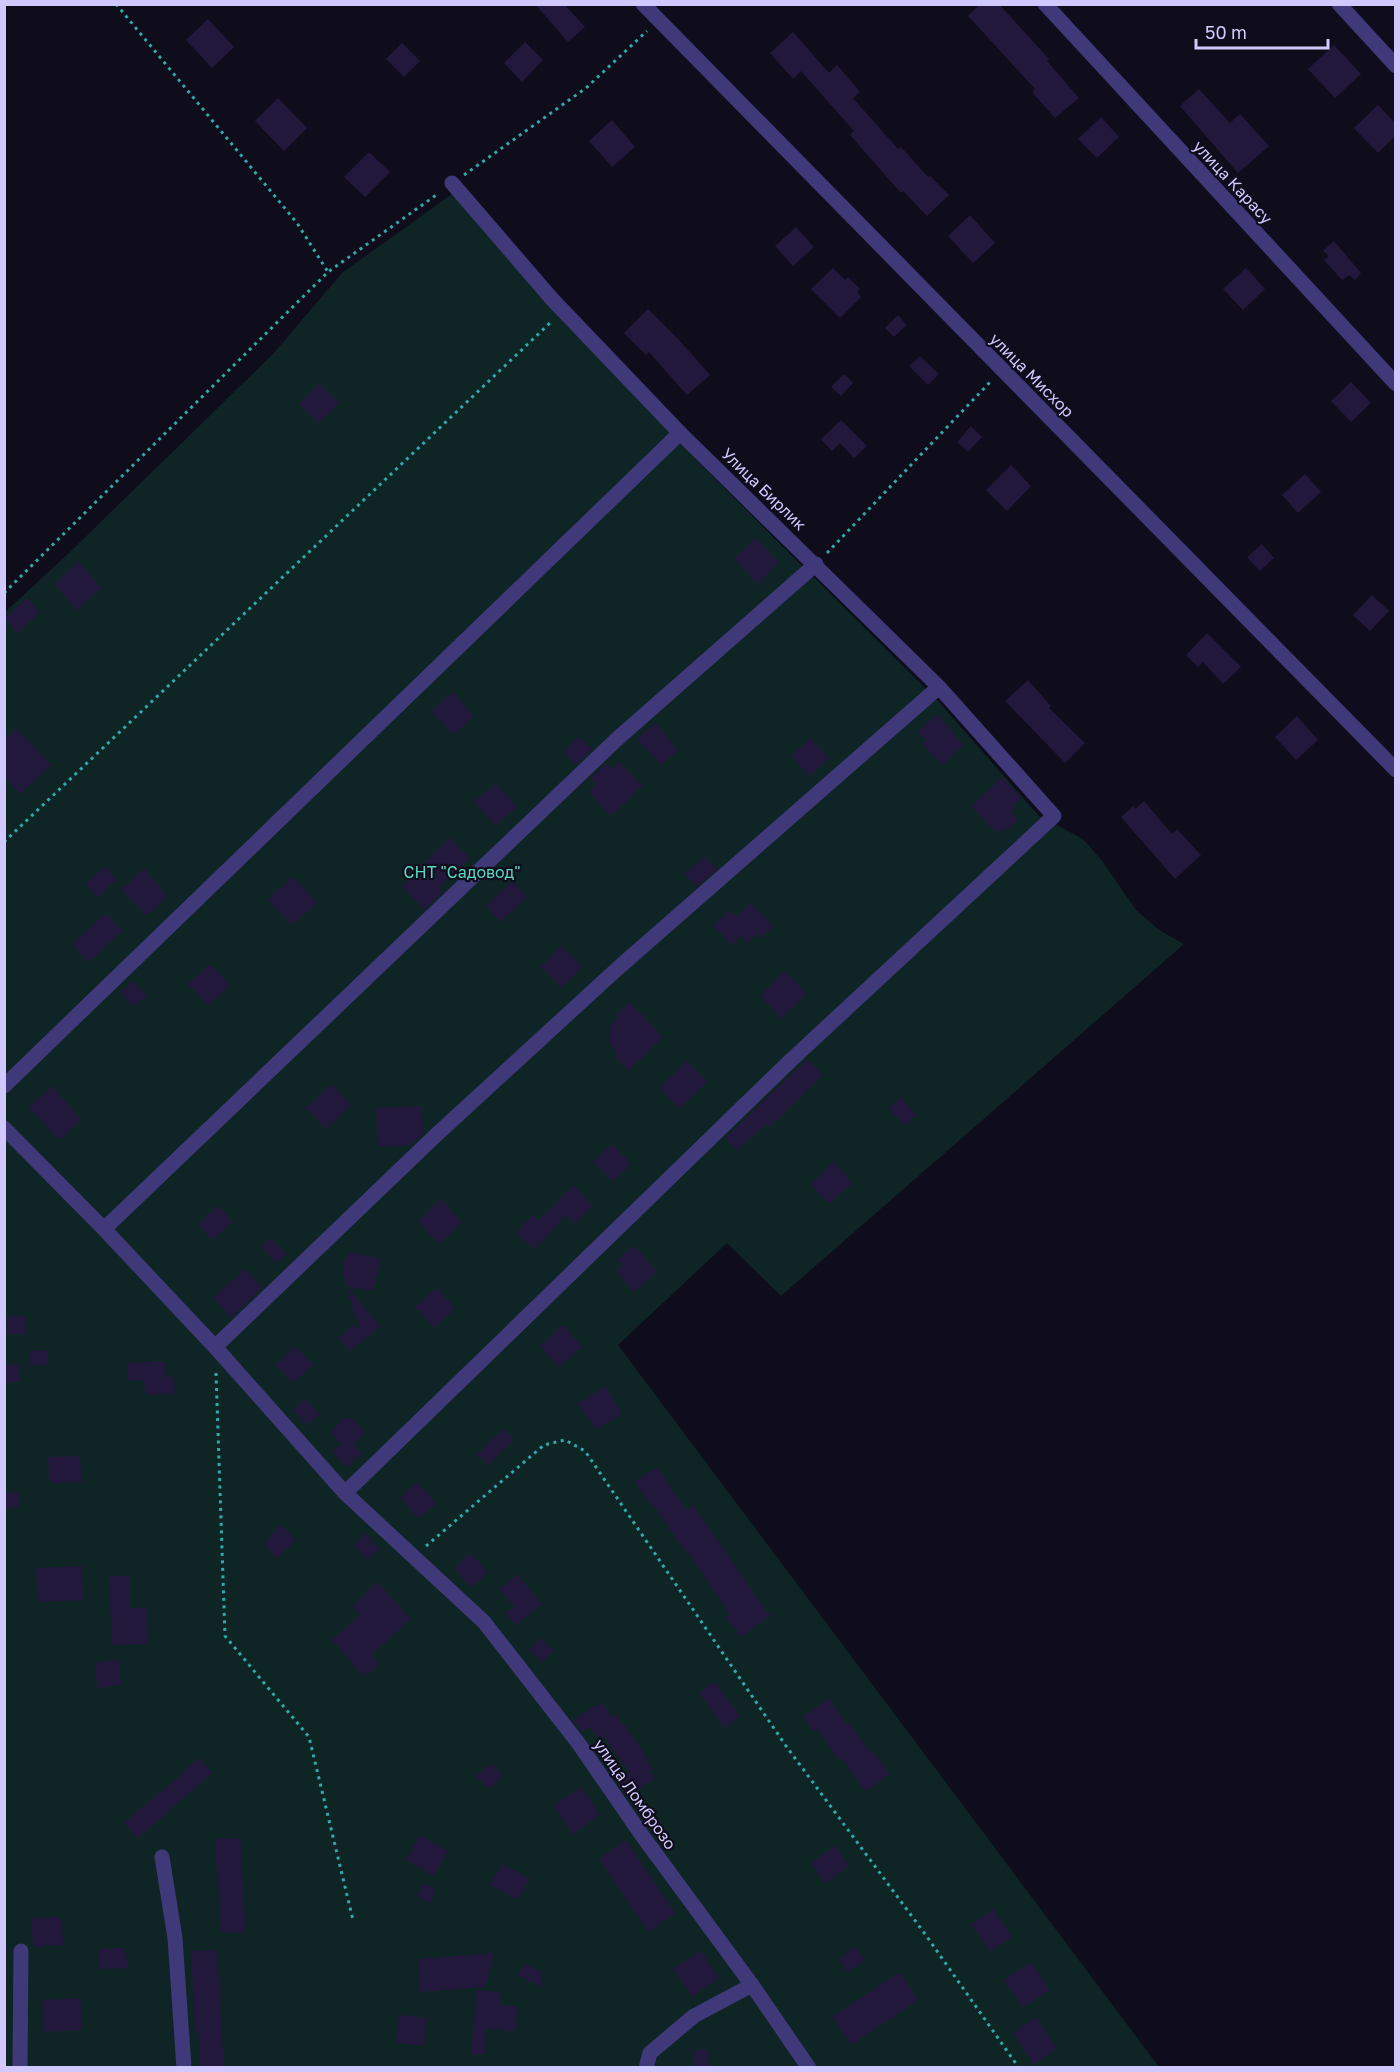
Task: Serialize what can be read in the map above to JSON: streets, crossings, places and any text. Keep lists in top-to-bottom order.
{
  "streets": {
    "street": [
      "улица Карасу",
      "улица Мисхор",
      "Улица Бирлик",
      "улица Ломброзо"
    ]
  },
  "crossings": [
    ["Улица Бирлик", "улица Ломброзо"]
  ],
  "parks": ["СНТ \"Садовод\""],
  "scale_bar": "50 m"
}
